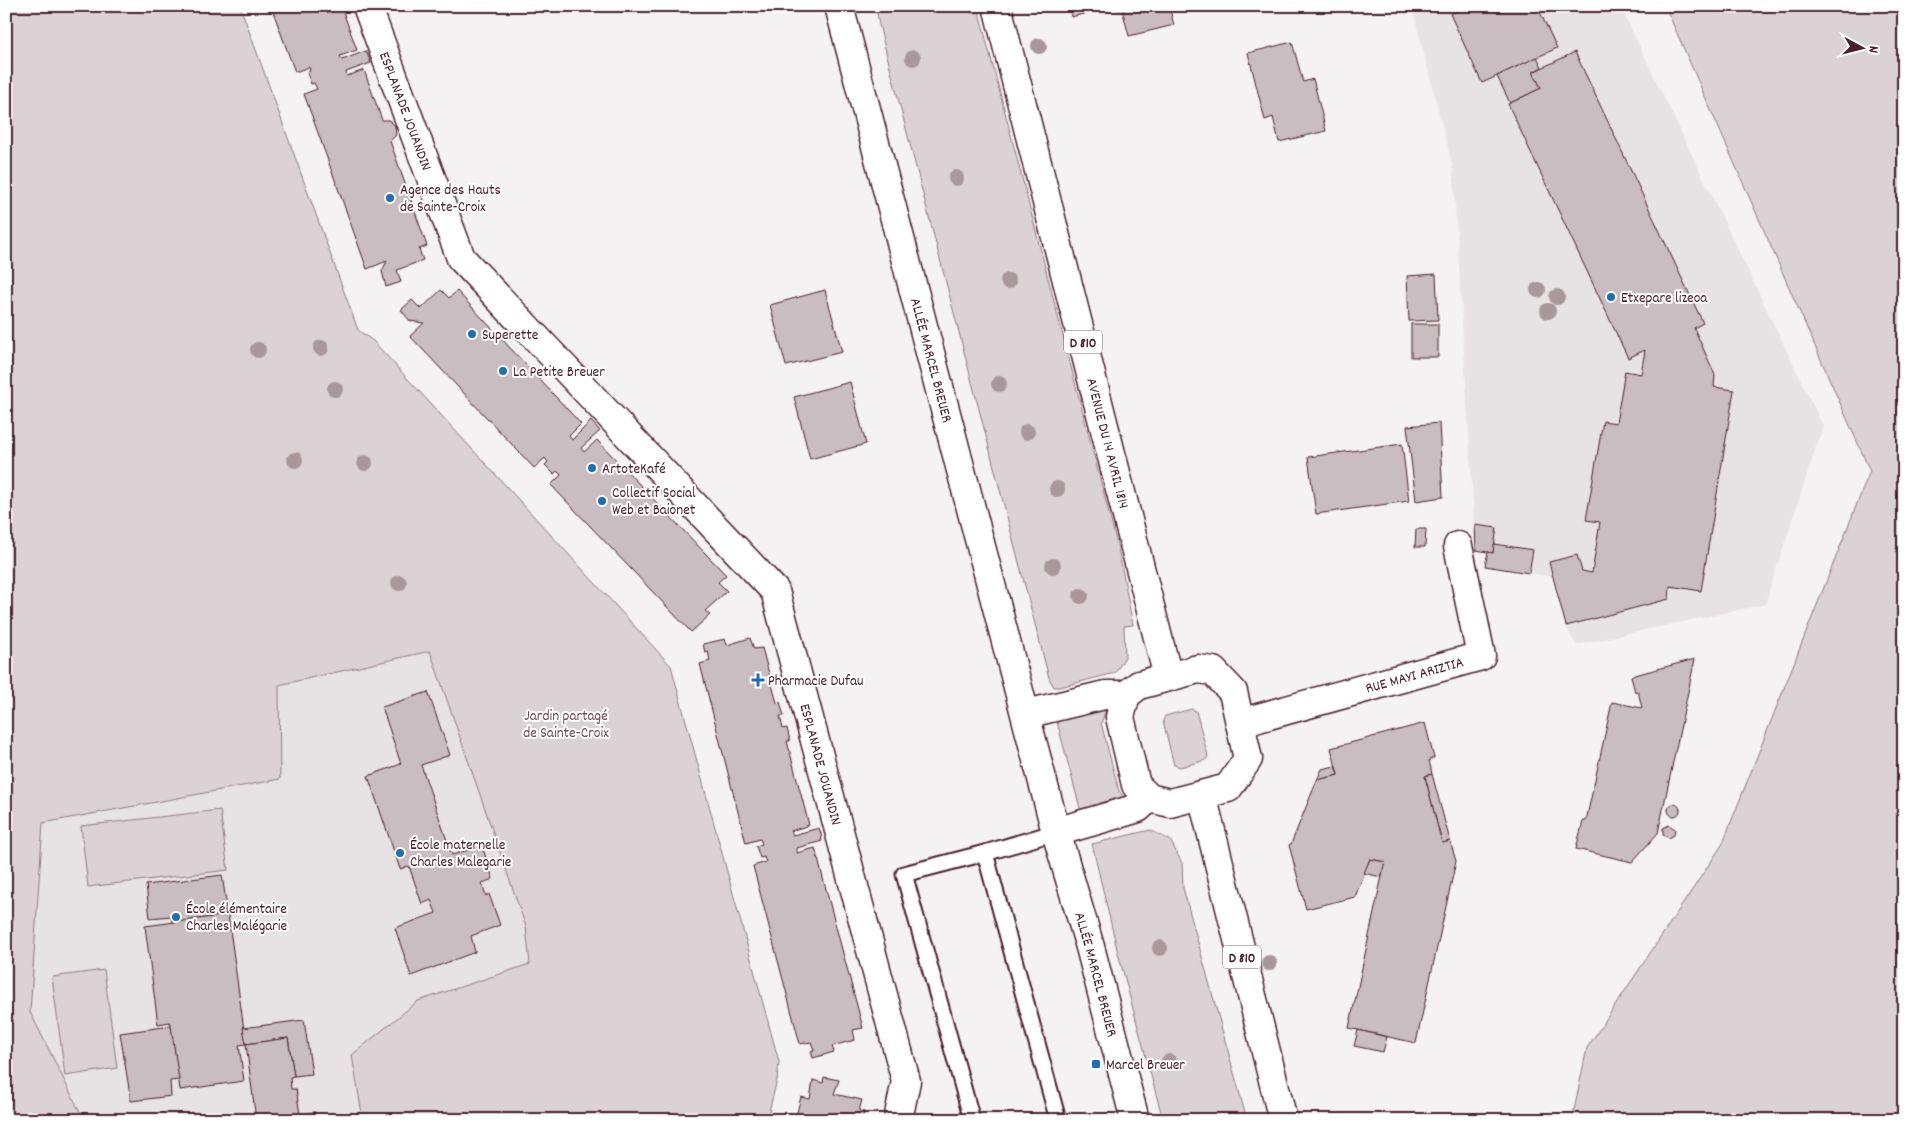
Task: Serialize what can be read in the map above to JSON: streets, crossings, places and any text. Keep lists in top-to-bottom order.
{
  "streets": {
    "street": [
      "ESPLANADE JOUANDIN",
      "D 810",
      "ALLÉE MARCEL BREUER",
      "AVENUE DU 14 AVRIL 1814",
      "RUE MAYI ARIZTIA"
    ]
  },
  "crossings": [
    ["D 810", "AVENUE DU 14 AVRIL 1814"],
    ["D 810", "RUE MAYI ARIZTIA"],
    ["AVENUE DU 14 AVRIL 1814", "RUE MAYI ARIZTIA"]
  ],
  "parks": ["Jardin partagé de Sainte-Croix"],
  "places": {
    "other": [
      "Agence des Hauts de Sainte-Croix",
      "Etxepare lizeoa",
      "Superette",
      "La Petite Breuer",
      "ArtoteKafé",
      "Collectif Social Web et Baionet",
      "École maternelle Charles Malegarie",
      "École élémentaire Charles Malégarie"
    ],
    "health": ["Pharmacie Dufau"],
    "transit": ["Marcel Breuer"]
  },
  "north": "right"
}
